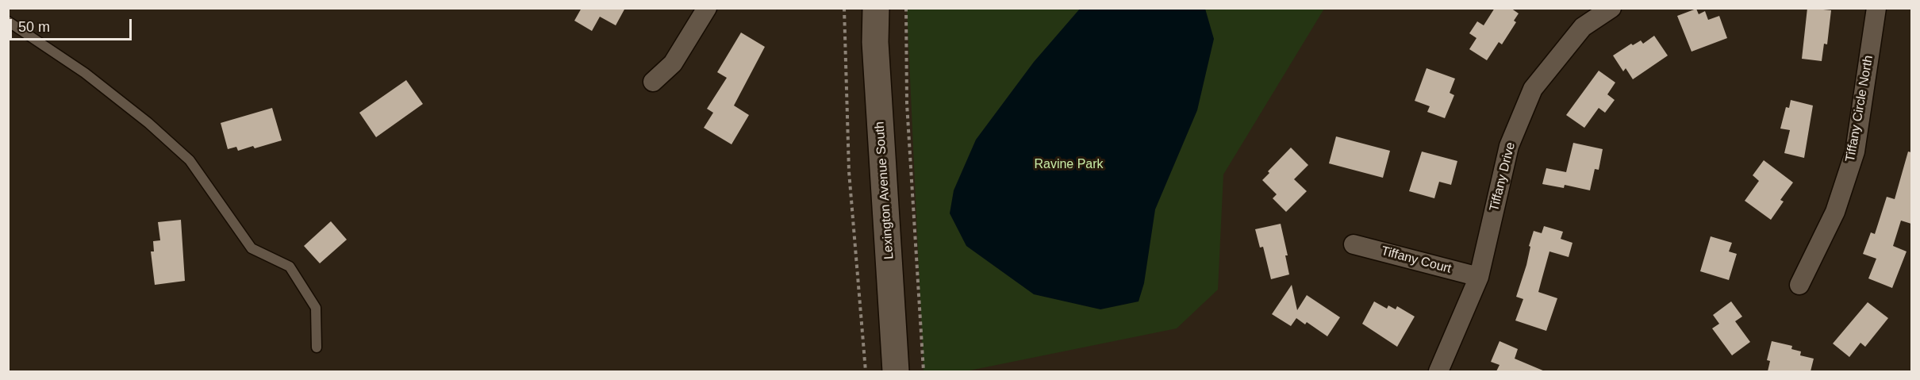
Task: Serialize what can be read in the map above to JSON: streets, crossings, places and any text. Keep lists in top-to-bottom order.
{
  "streets": {
    "street": [
      "Tiffany Circle North",
      "Tiffany Drive",
      "Lexington Avenue South",
      "Tiffany Court"
    ]
  },
  "crossings": [
    ["Tiffany Drive", "Tiffany Court"]
  ],
  "parks": ["Ravine Park"],
  "scale_bar": "50 m"
}
